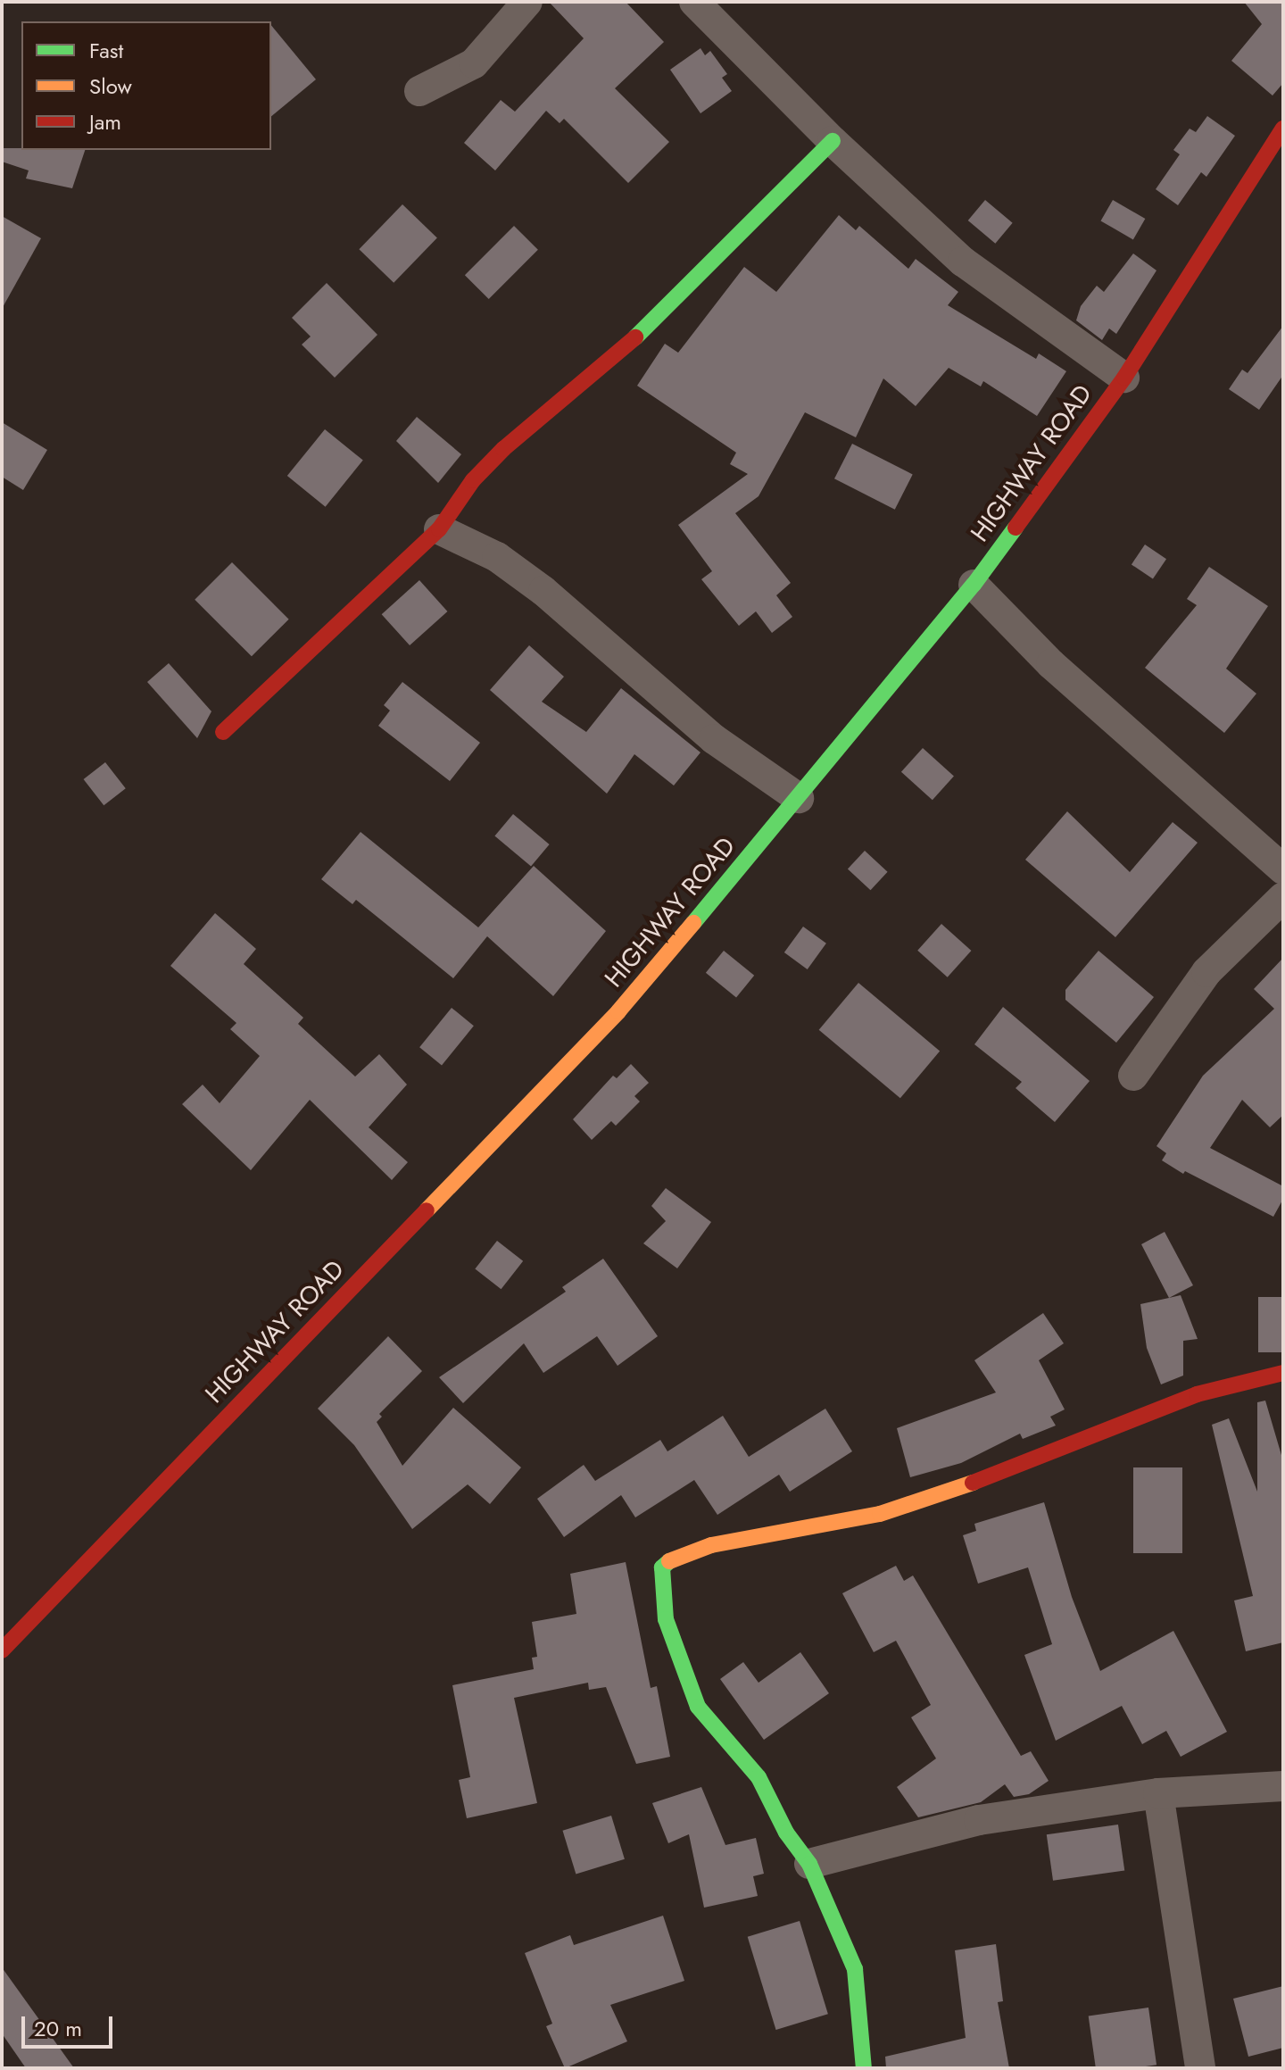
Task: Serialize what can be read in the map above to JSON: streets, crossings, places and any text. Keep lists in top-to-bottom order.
{
  "streets": {
    "street": ["HIGHWAY ROAD"]
  },
  "legend": ["Fast", "Slow", "Jam"],
  "scale_bar": "20 m"
}
